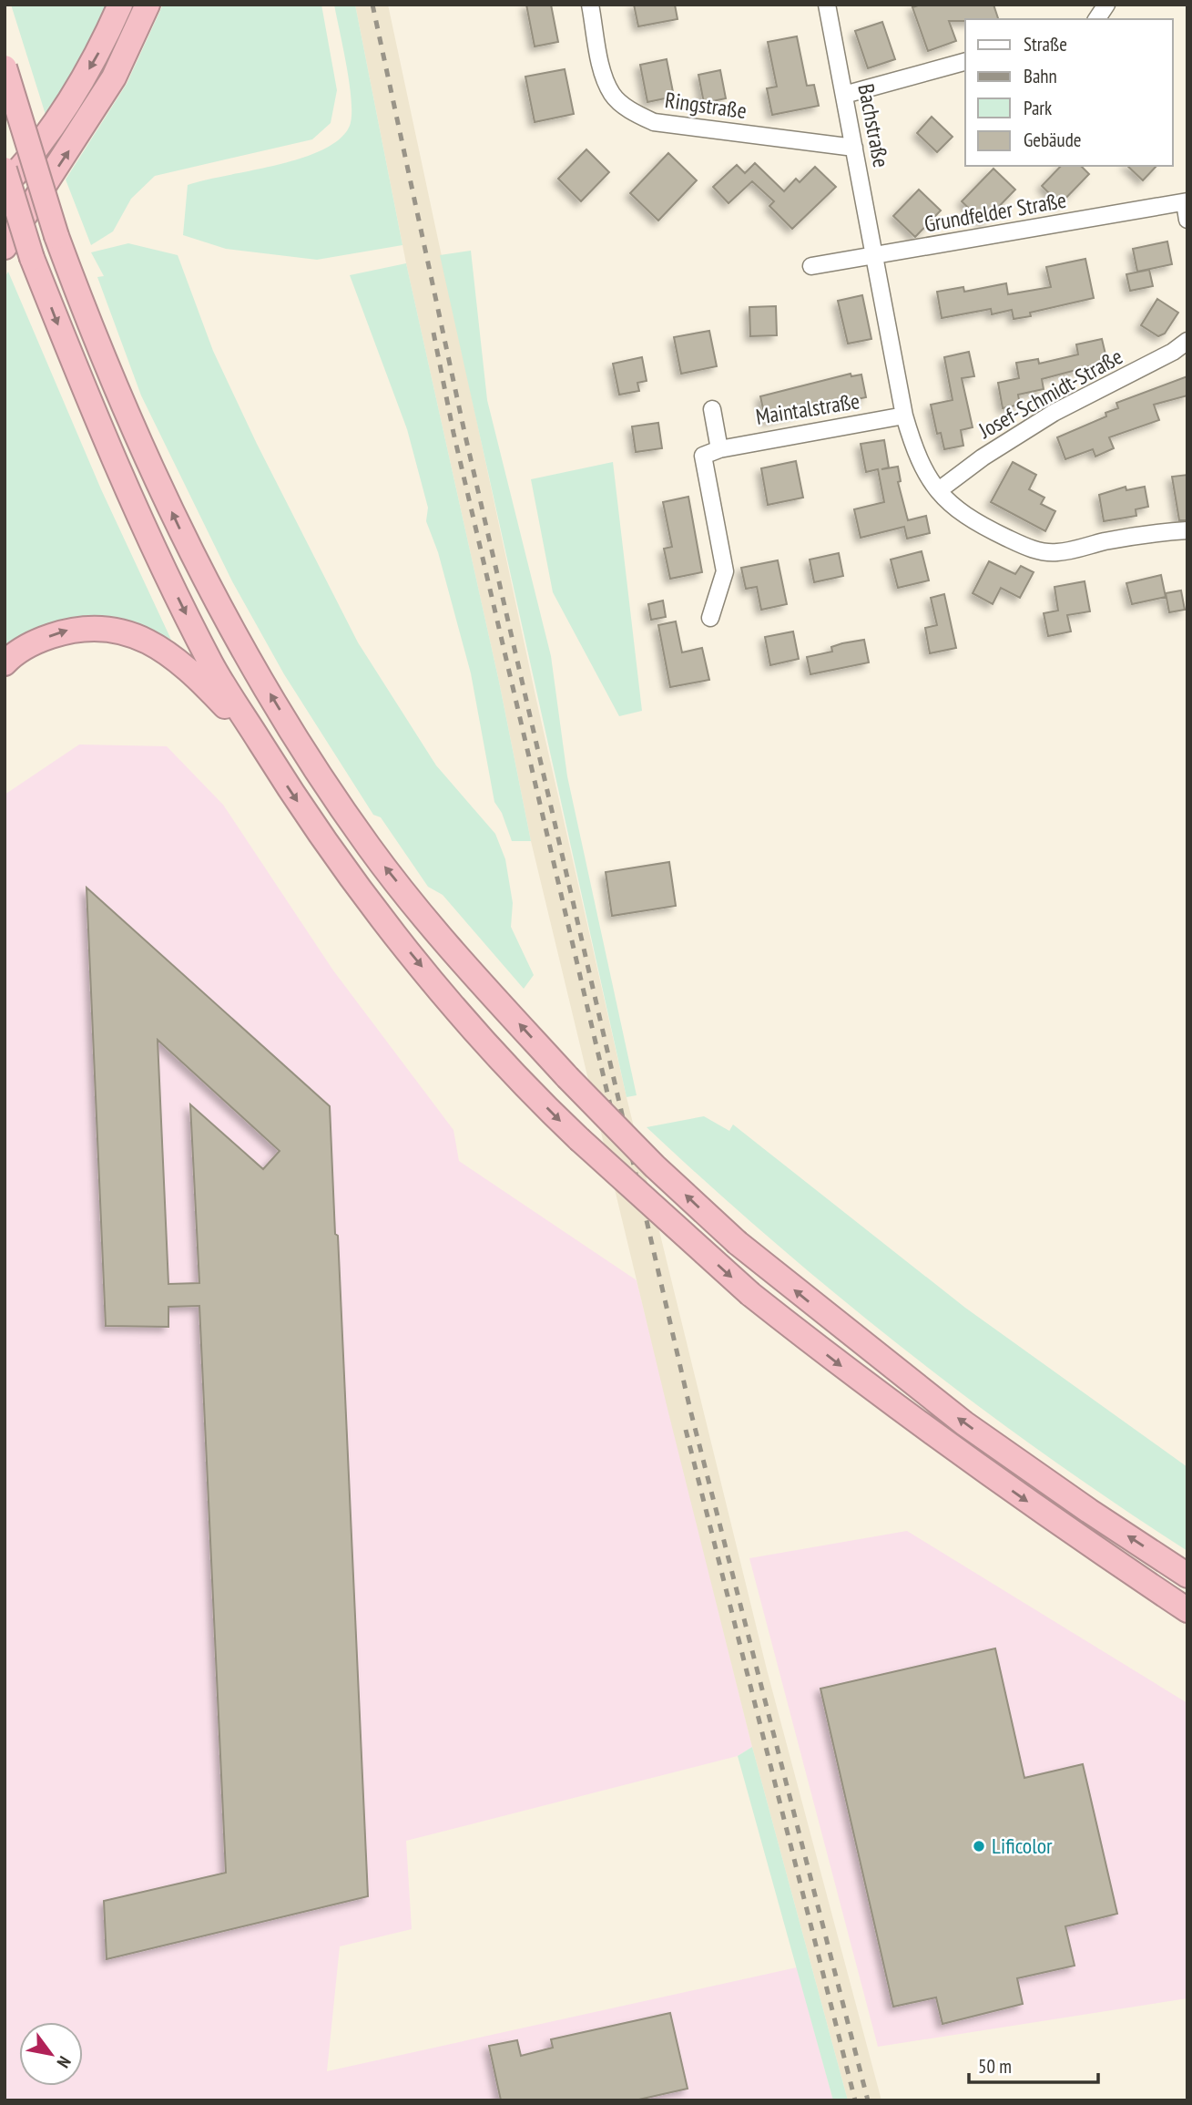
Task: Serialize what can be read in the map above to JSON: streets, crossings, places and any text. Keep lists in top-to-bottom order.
{
  "streets": {
    "street": [
      "Ringstraße",
      "Bachstraße",
      "Grundfelder Straße",
      "Josef-Schmidt-Straße",
      "Maintalstraße"
    ]
  },
  "crossings": [
    ["Ringstraße", "Bachstraße"],
    ["Bachstraße", "Grundfelder Straße"],
    ["Bachstraße", "Josef-Schmidt-Straße"],
    ["Bachstraße", "Maintalstraße"]
  ],
  "places": ["Lificolor"],
  "legend": [
    "Straße",
    "Bahn",
    "Park",
    "Gebäude"
  ],
  "scale_bar": "50 m",
  "north": "bottom right"
}
